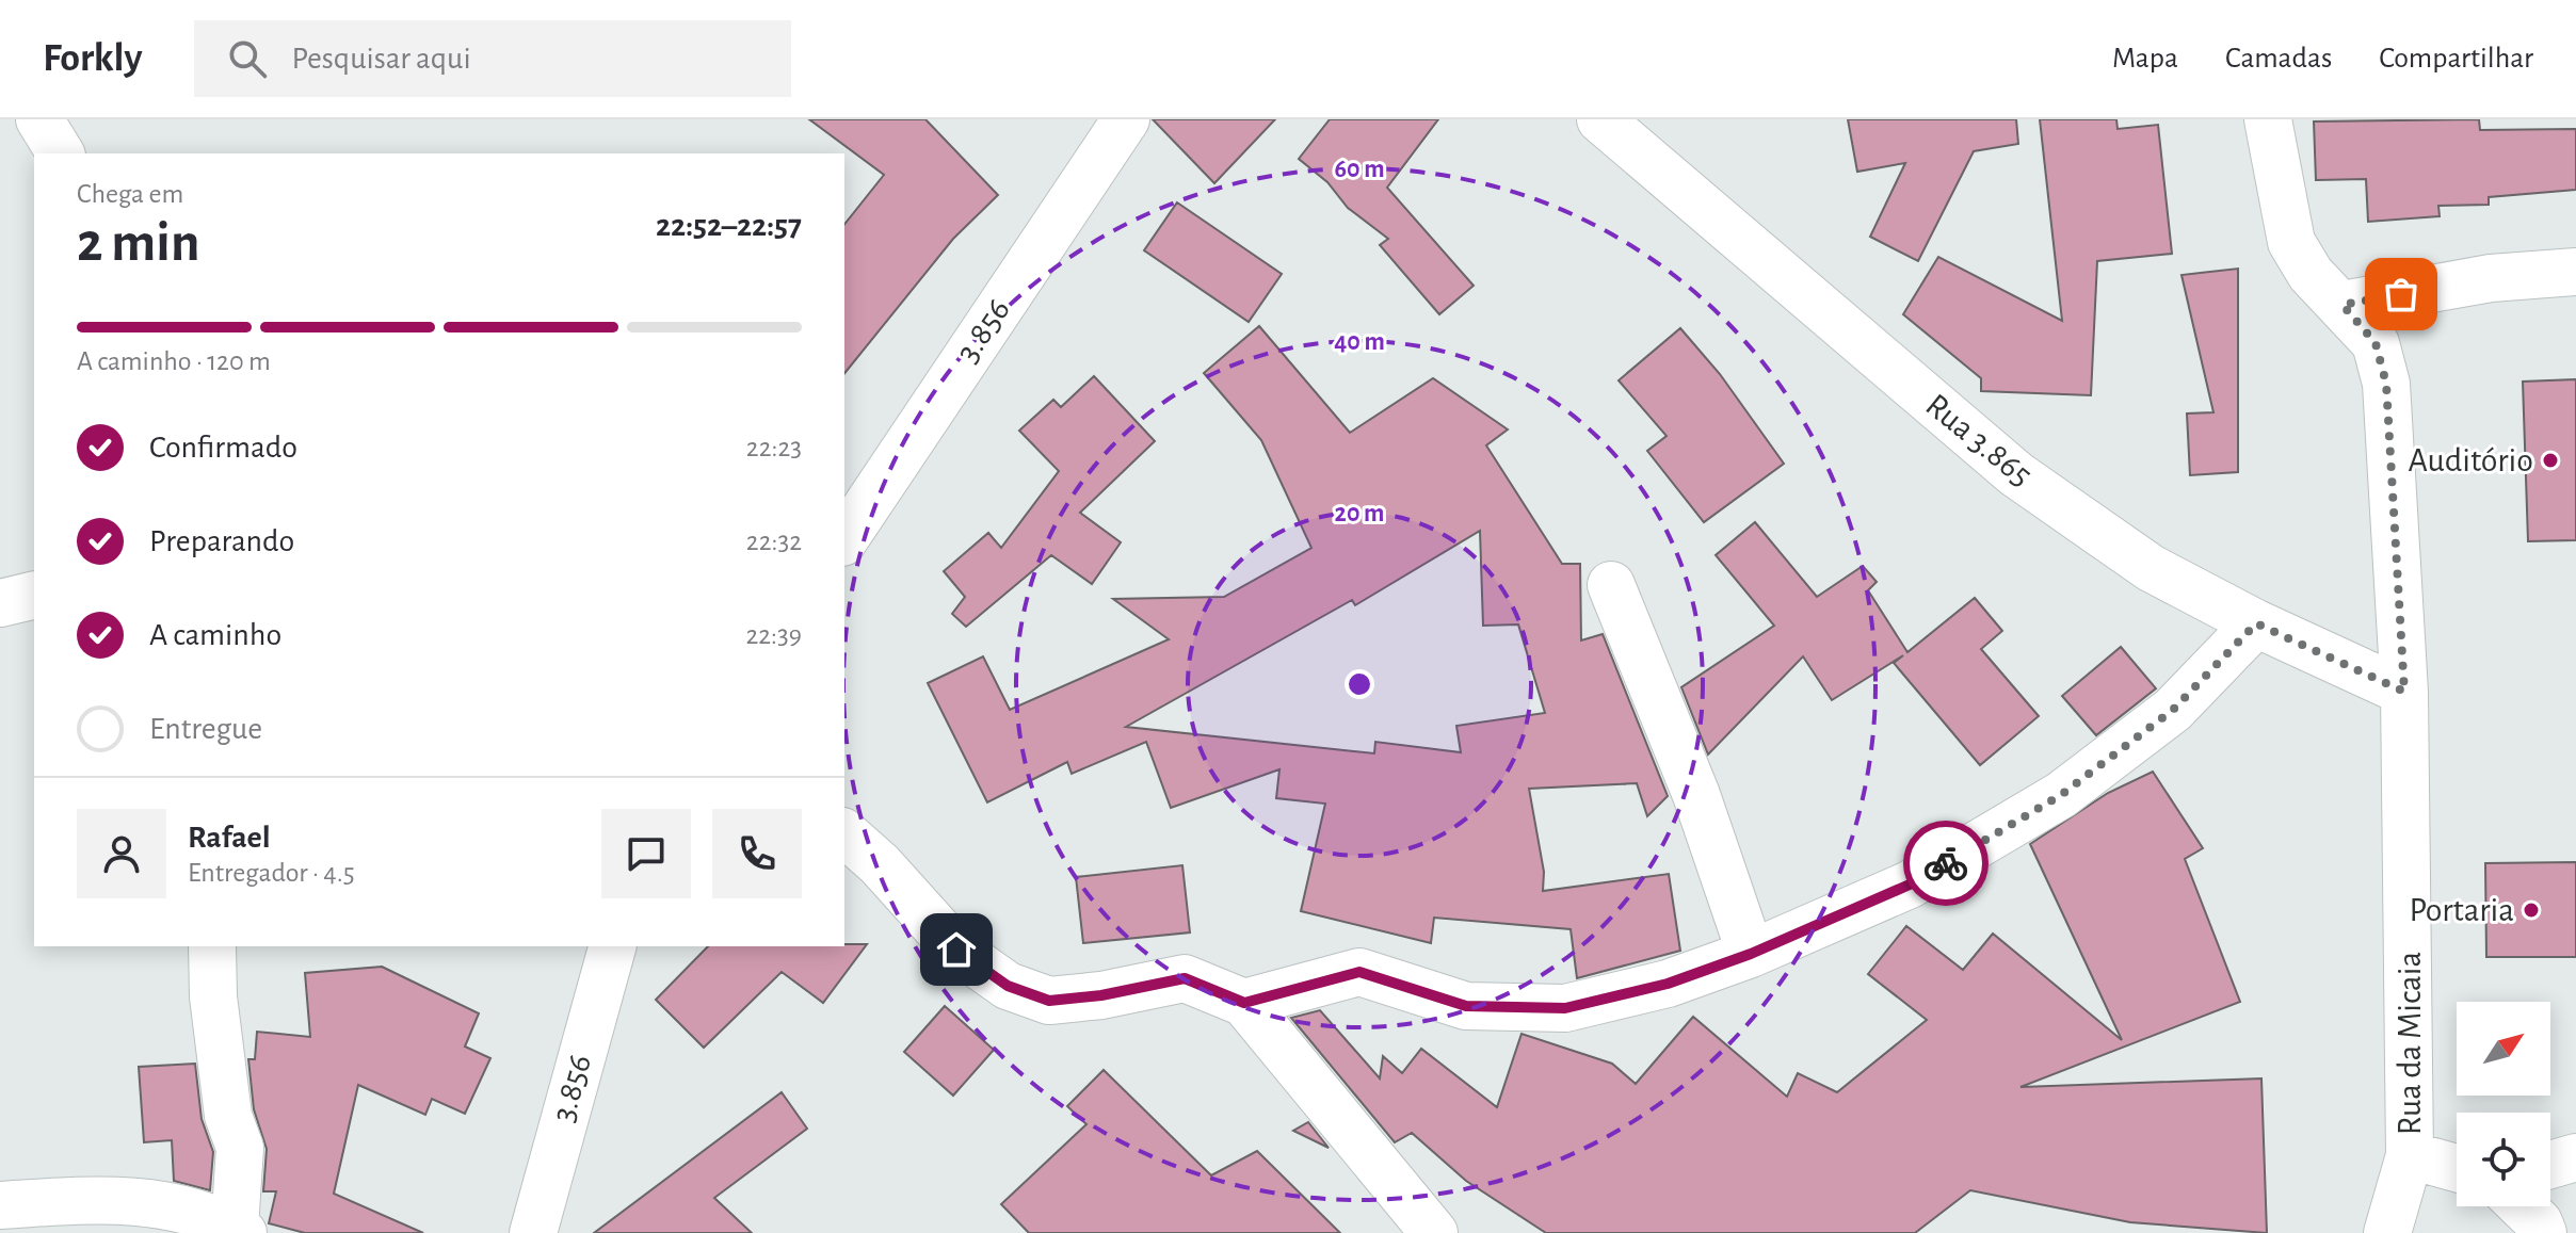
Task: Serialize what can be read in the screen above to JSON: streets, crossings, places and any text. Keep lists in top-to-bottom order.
{
  "streets": {
    "street": ["3.856", "Rua 3.865", "Rua da Micaia"]
  },
  "crossings": [
    ["Rua 3.865", "Rua da Micaia"]
  ],
  "places": ["Auditório", "Portaria"],
  "north": "top right",
  "page": {
    "header": "Forkly",
    "search": "Pesquisar aqui",
    "nav": ["Mapa", "Camadas", "Compartilhar"],
    "heading": ["2 min", "Chega em", "22:52–22:57"],
    "panel": ["Rafael", "Entregador · 4.5"],
    "bar": "A caminho · 120 m",
    "list": [
      ["Confirmado", "22:23"],
      ["Preparando", "22:32"],
      ["A caminho", "22:39"],
      "Entregue"
    ]
  },
  "rings": ["60 m", "40 m", "20 m"]
}
